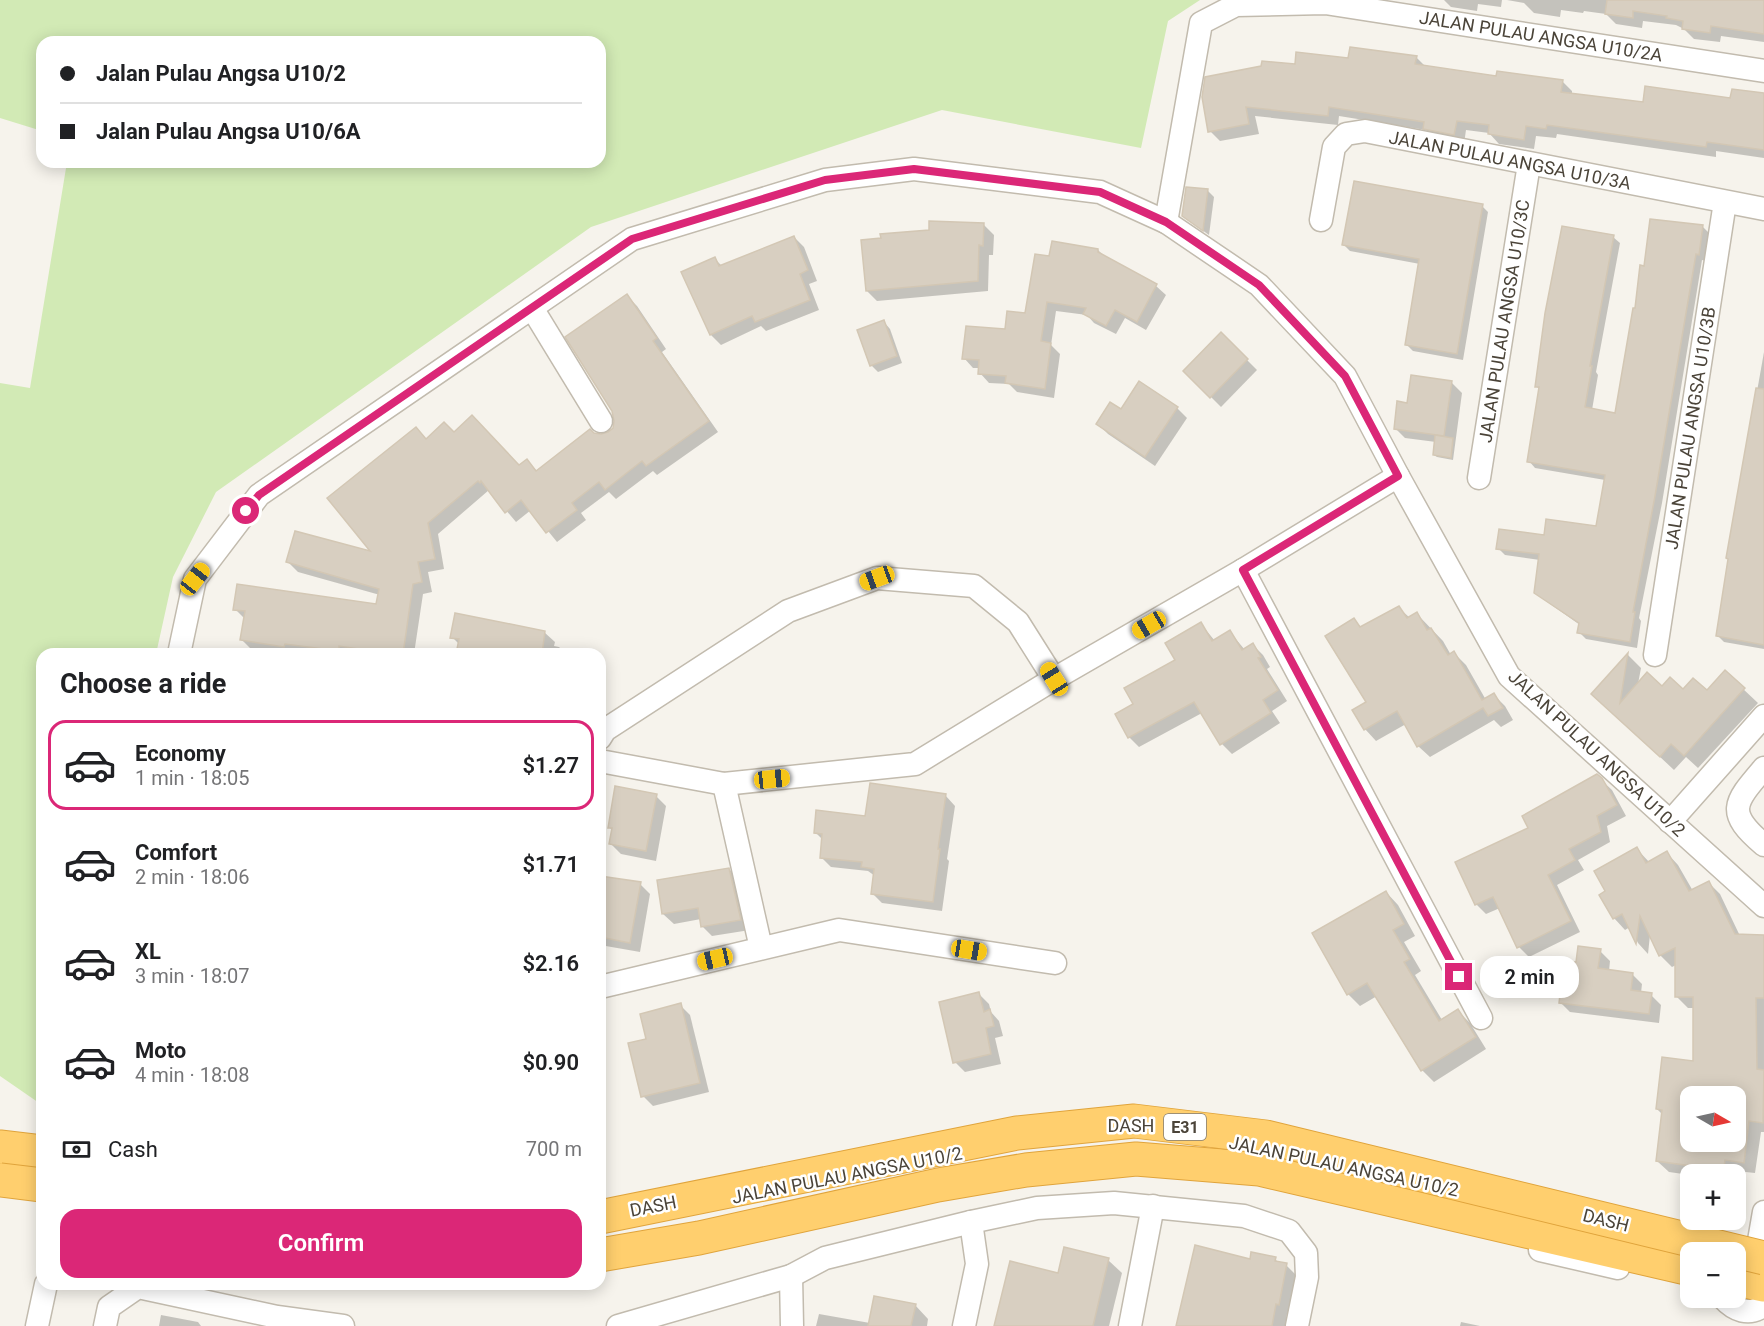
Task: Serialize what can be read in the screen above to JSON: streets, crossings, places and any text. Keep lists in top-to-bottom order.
{
  "streets": {
    "highway": ["DASH", "E31"],
    "street": [
      "JALAN PULAU ANGSA U10/2A",
      "JALAN PULAU ANGSA U10/3A",
      "JALAN PULAU ANGSA U10/3C",
      "JALAN PULAU ANGSA U10/3B",
      "JALAN PULAU ANGSA U10/2"
    ]
  },
  "crossings": [
    ["JALAN PULAU ANGSA U10/2A", "JALAN PULAU ANGSA U10/2"],
    ["JALAN PULAU ANGSA U10/3A", "JALAN PULAU ANGSA U10/3C"],
    ["JALAN PULAU ANGSA U10/3A", "JALAN PULAU ANGSA U10/3B"]
  ],
  "north": "right",
  "page": {
    "banner": ["Jalan Pulau Angsa U10/2", "Jalan Pulau Angsa U10/6A"],
    "heading": "Choose a ride",
    "list": [
      {
        "name": "Economy",
        "note": "1 min · 18:05",
        "value": "$1.27"
      },
      {
        "name": "Comfort",
        "note": "2 min · 18:06",
        "value": "$1.71"
      },
      {
        "name": "XL",
        "note": "3 min · 18:07",
        "value": "$2.16"
      },
      {
        "name": "Moto",
        "note": "4 min · 18:08",
        "value": "$0.90"
      }
    ],
    "bubble": "2 min",
    "map_buttons": ["+", "−"],
    "pay": ["Cash", "700 m"],
    "buttons": "Confirm"
  }
}
